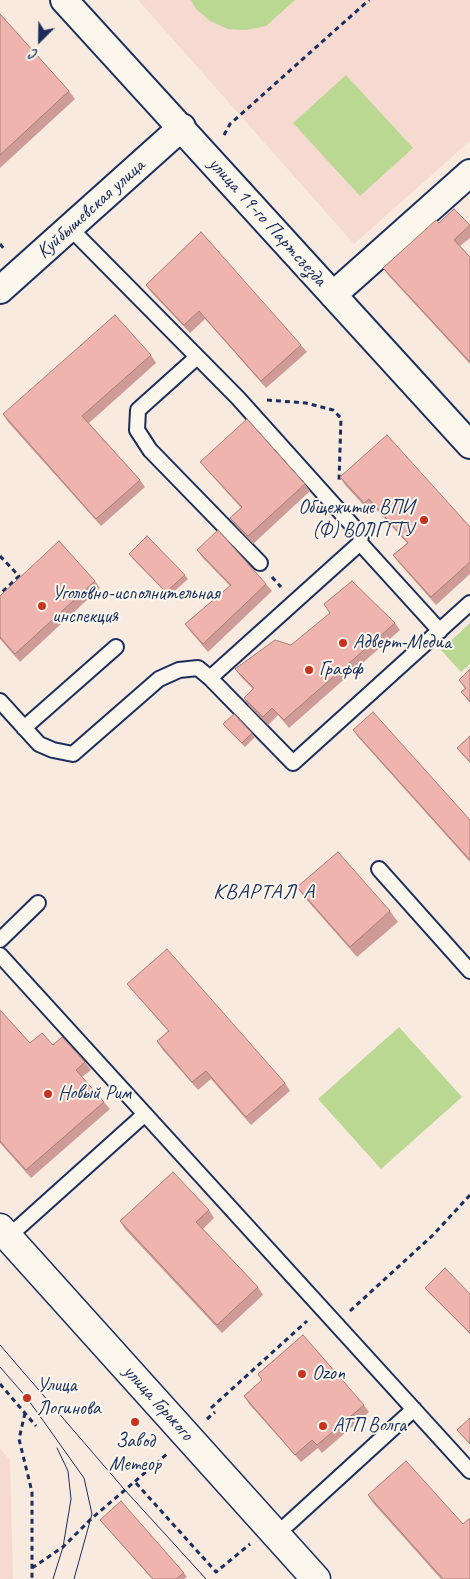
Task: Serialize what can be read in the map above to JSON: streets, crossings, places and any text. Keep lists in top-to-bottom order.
{
  "streets": {
    "street": ["Куйбышевская улица", "улица 19-го Партсъезда", "улица Горького"]
  },
  "crossings": [
    ["Куйбышевская улица", "улица 19-го Партсъезда"]
  ],
  "districts": ["КВАРТАЛ А"],
  "places": [
    "Общежитие ВПИ (Ф) ВОЛГГТУ",
    "Уголовно-исполнительная инспекция",
    "Адверт-Медиа",
    "Графф",
    "Новый Рим",
    "Ozon",
    "Улица Логинова",
    "Завод Метеор",
    "АТП Волга"
  ],
  "north": "bottom left"
}
